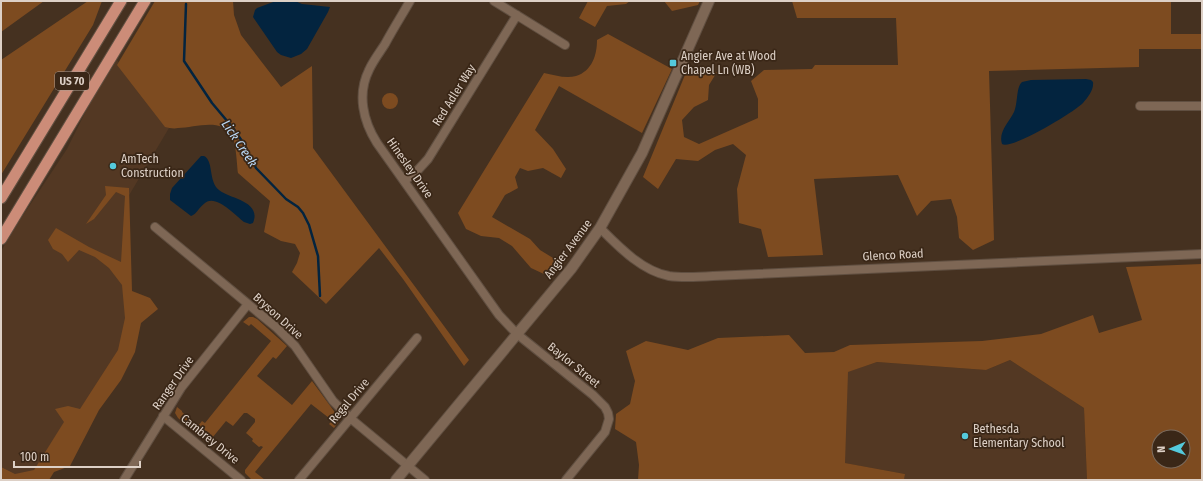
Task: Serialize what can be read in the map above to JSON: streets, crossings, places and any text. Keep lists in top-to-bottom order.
{
  "streets": {
    "highway": ["US 70"],
    "street": [
      "Red Adler Way",
      "Hinesley Drive",
      "Angier Avenue",
      "Glenco Road",
      "Bryson Drive",
      "Baylor Street",
      "Ranger Drive",
      "Regal Drive",
      "Cambrey Drive"
    ]
  },
  "crossings": [
    ["Red Adler Way", "Hinesley Drive"],
    ["Hinesley Drive", "Angier Avenue"],
    ["Hinesley Drive", "Baylor Street"],
    ["Angier Avenue", "Glenco Road"],
    ["Angier Avenue", "Bryson Drive"],
    ["Angier Avenue", "Baylor Street"],
    ["Bryson Drive", "Ranger Drive"],
    ["Bryson Drive", "Regal Drive"],
    ["Ranger Drive", "Cambrey Drive"]
  ],
  "water": ["Lick Creek"],
  "places": {
    "transit": ["Angier Ave at Wood Chapel Ln (WB)"],
    "other": ["AmTech Construction", "Bethesda Elementary School"]
  },
  "scale_bar": "100 m",
  "north": "left"
}
